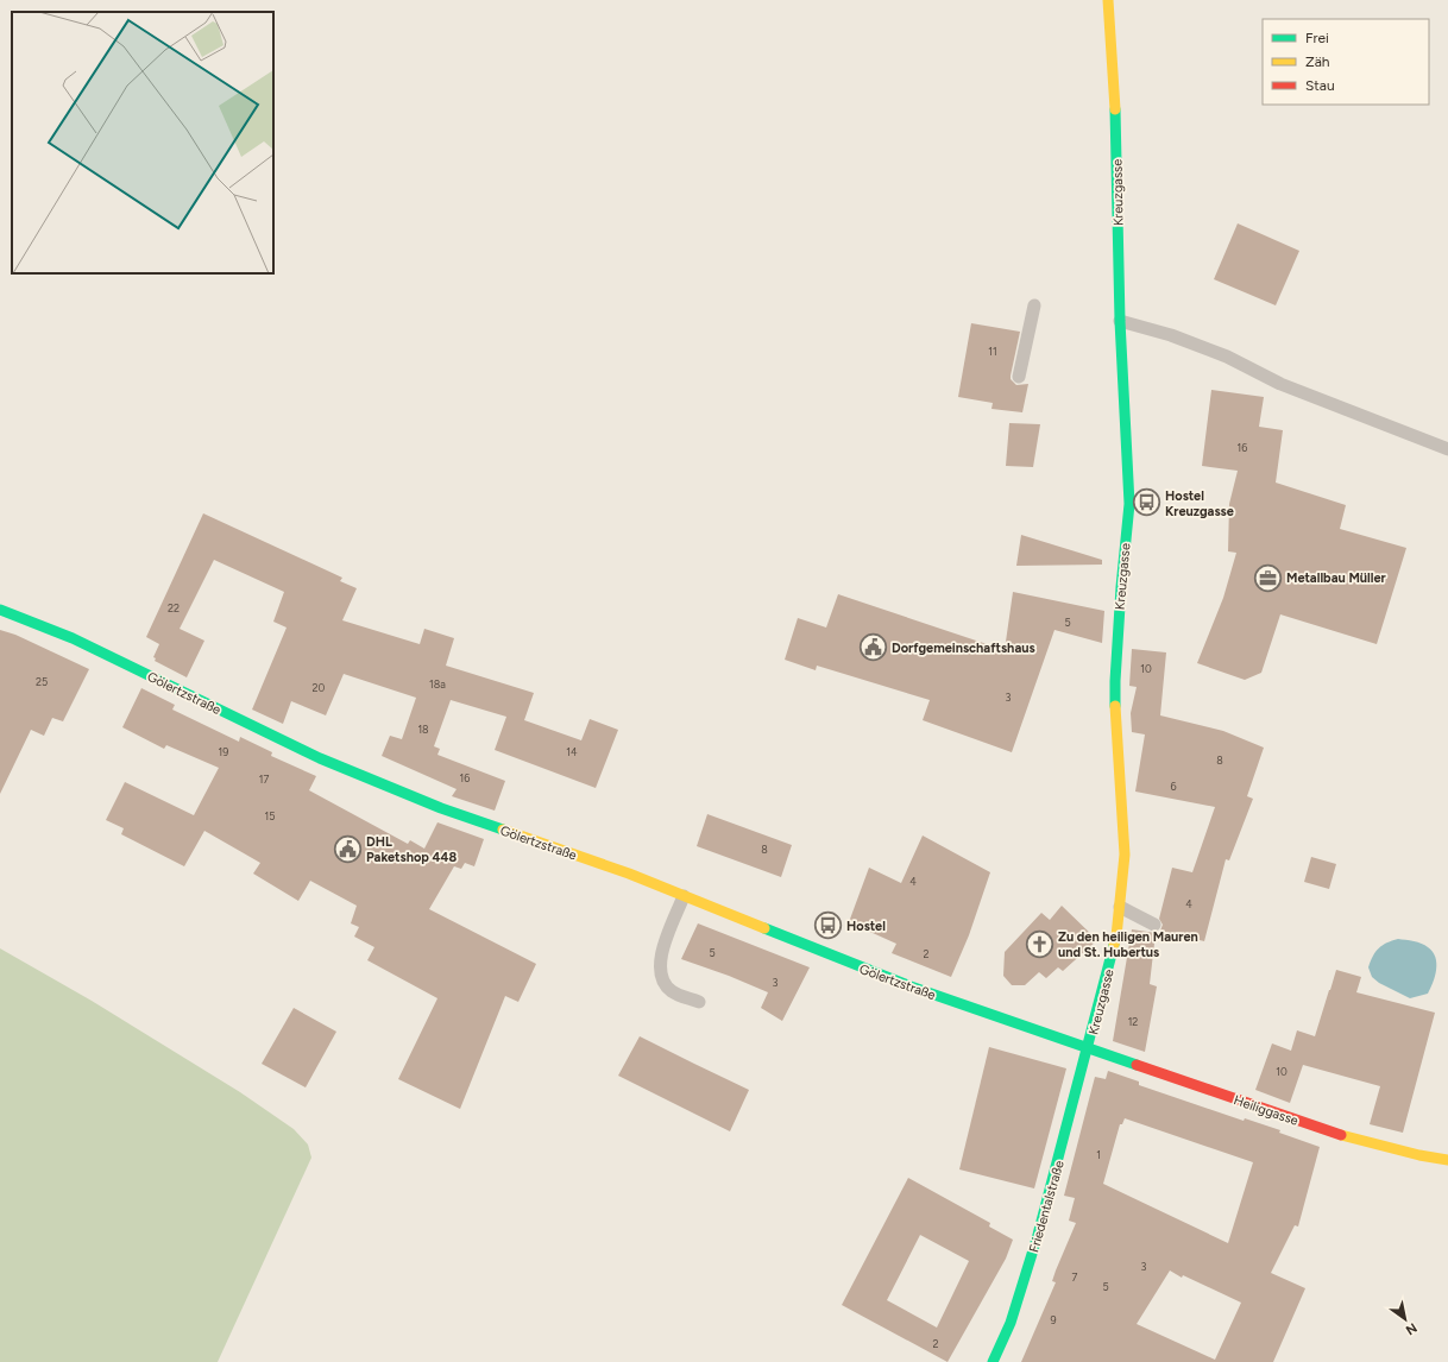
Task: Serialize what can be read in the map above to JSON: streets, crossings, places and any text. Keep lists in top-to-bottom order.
{
  "streets": {
    "street": [
      "Kreuzgasse",
      "Gölertzstraße",
      "Heiliggasse",
      "Friedentalstraße"
    ]
  },
  "crossings": [
    ["Kreuzgasse", "Gölertzstraße"],
    ["Kreuzgasse", "Heiliggasse"],
    ["Kreuzgasse", "Friedentalstraße"],
    ["Gölertzstraße", "Heiliggasse"],
    ["Gölertzstraße", "Friedentalstraße"],
    ["Heiliggasse", "Friedentalstraße"]
  ],
  "places": {
    "bus stop": ["Hostel Kreuzgasse", "Hostel"],
    "office": ["Metallbau Müller"],
    "public building": ["Dorfgemeinschaftshaus", "DHL Paketshop 448"],
    "church": ["Zu den heiligen Mauren und St. Hubertus"]
  },
  "house_numbers": [
    "11",
    "16",
    "22",
    "5",
    "10",
    "25",
    "18a",
    "20",
    "3",
    "18",
    "19",
    "14",
    "8",
    "16",
    "17",
    "6",
    "15",
    "8",
    "4",
    "4",
    "5",
    "2",
    "3",
    "12",
    "10",
    "1",
    "3",
    "7",
    "5",
    "9",
    "2"
  ],
  "legend": ["Frei", "Zäh", "Stau"],
  "north": "bottom right"
}
